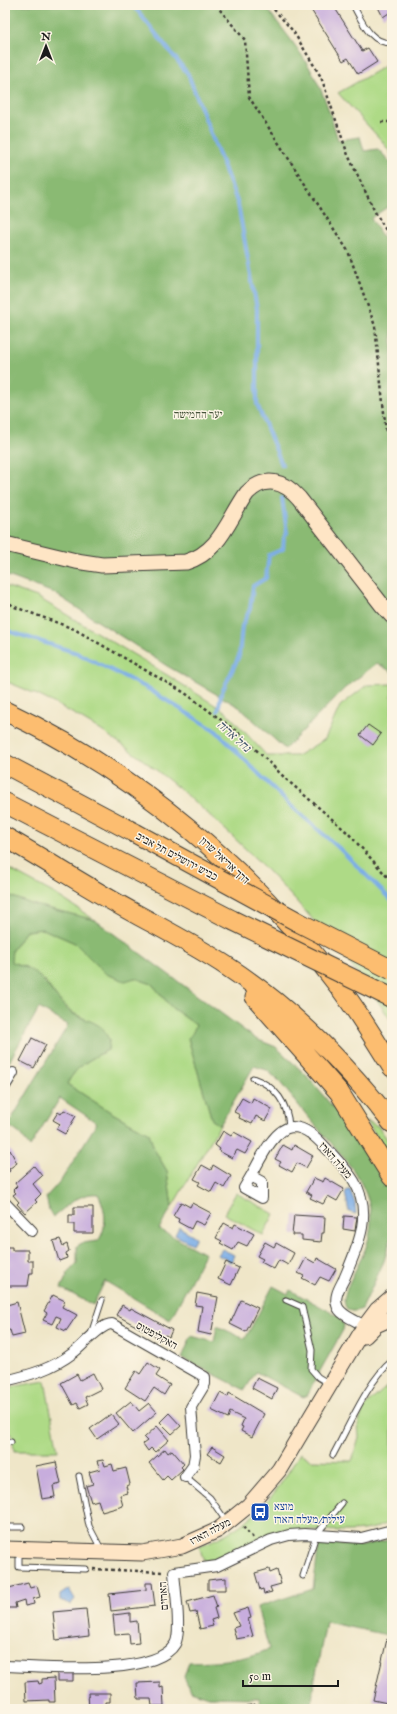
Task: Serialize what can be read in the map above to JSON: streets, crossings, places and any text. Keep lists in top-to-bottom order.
{
  "streets": {
    "highway": ["כביש ירושלים תל אביב", "דרך אריאל שרון"],
    "main road": ["מעלה הארז"],
    "street": ["האקליפטוס", "הארזים"]
  },
  "water": ["נחל ארזה"],
  "parks": ["יער החמישה"],
  "places": {
    "bus stop": ["מוצא עילית/מעלה הארז"]
  },
  "scale_bar": "50 m",
  "north": "top"
}
